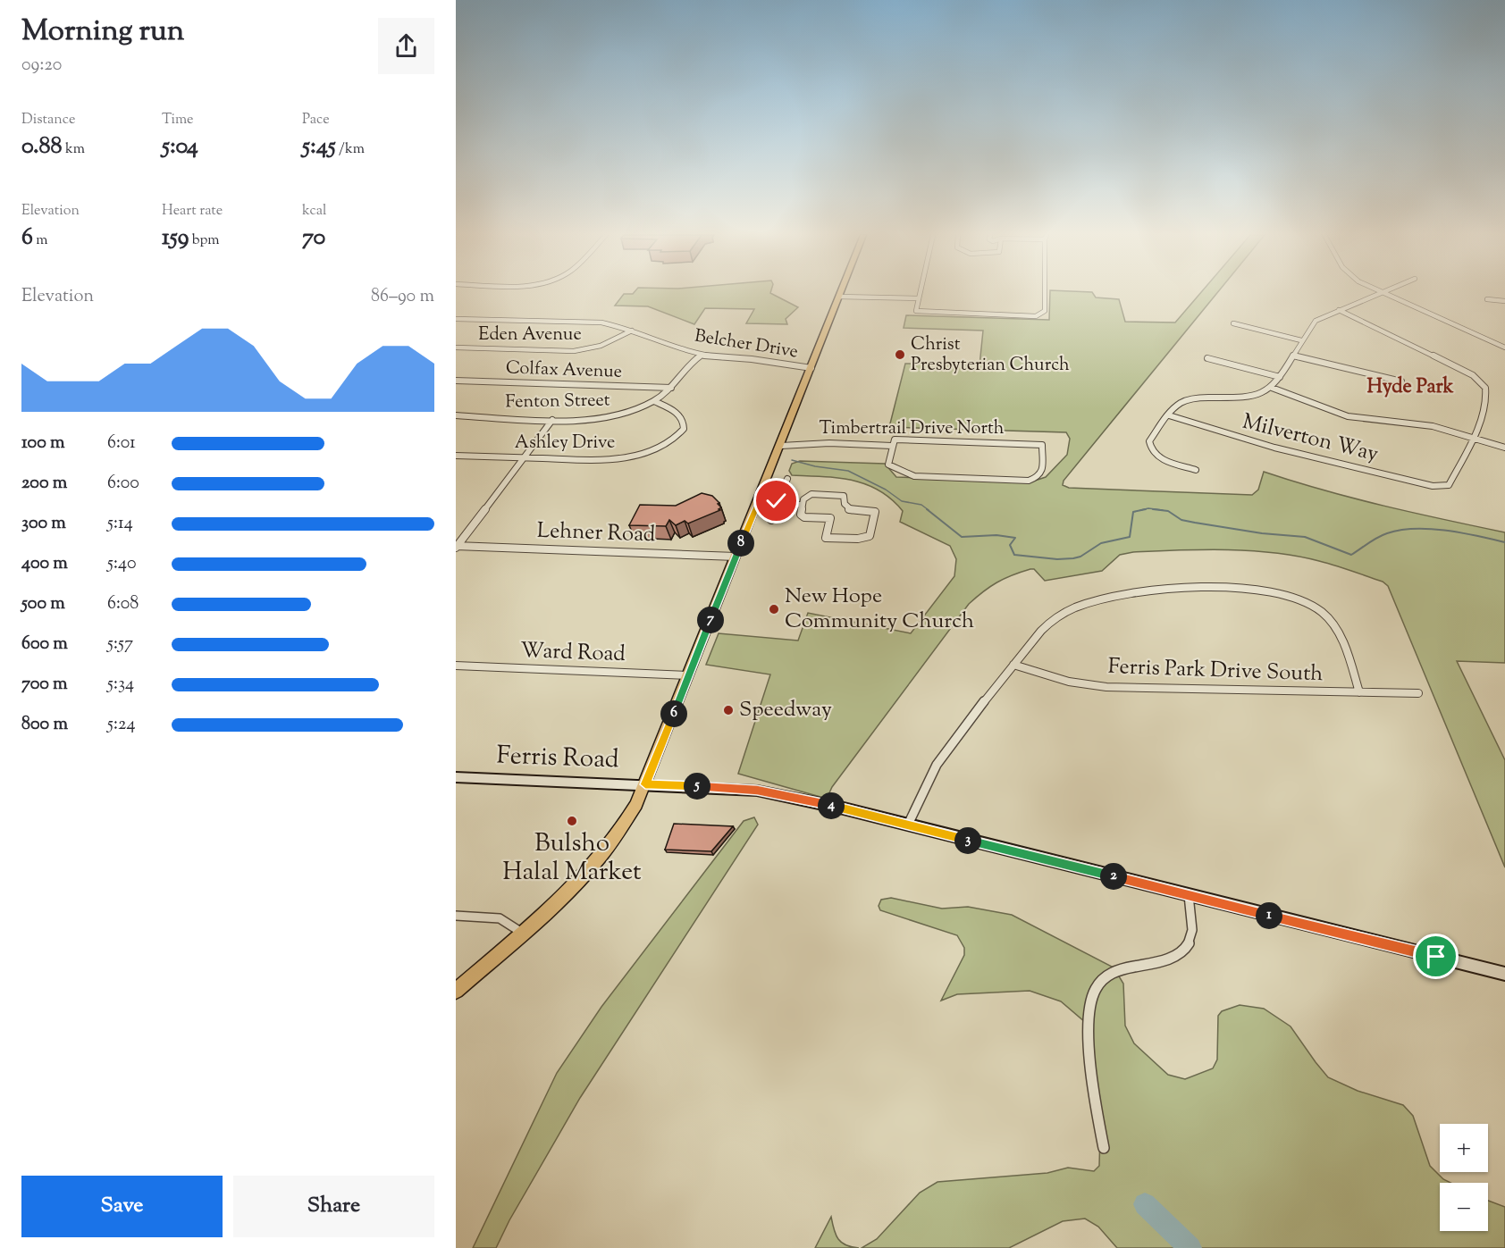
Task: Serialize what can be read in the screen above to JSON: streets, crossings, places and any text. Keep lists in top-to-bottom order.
{
  "streets": {
    "main road": ["Ferris Road"],
    "street": [
      "Eden Avenue",
      "Belcher Drive",
      "Colfax Avenue",
      "Fenton Street",
      "Timbertrail Drive North",
      "Milverton Way",
      "Ashley Drive",
      "Lehner Road",
      "Ward Road",
      "Ferris Park Drive South"
    ]
  },
  "crossings": [
    ["Eden Avenue", "Belcher Drive"],
    ["Belcher Drive", "Fenton Street"],
    ["Colfax Avenue", "Fenton Street"],
    ["Fenton Street", "Ashley Drive"]
  ],
  "districts": ["Hyde Park"],
  "places": [
    "Christ Presbyterian Church",
    "New Hope Community Church",
    "Speedway",
    "Bulsho Halal Market"
  ],
  "page": {
    "heading": ["Morning run", "09:20"],
    "stats": [
      ["Distance", "0.88 km"],
      ["Time", "5:04"],
      ["Pace", "5:45 /km"],
      ["Elevation", "6 m"],
      ["Heart rate", "159 bpm"],
      ["kcal", "70"]
    ],
    "chart": ["Elevation", "86–90 m"],
    "list": [
      {
        "name": "100 m",
        "note": "6:01"
      },
      {
        "name": "200 m",
        "note": "6:00"
      },
      {
        "name": "300 m",
        "note": "5:14"
      },
      {
        "name": "400 m",
        "note": "5:40"
      },
      {
        "name": "500 m",
        "note": "6:08"
      },
      {
        "name": "600 m",
        "note": "5:57"
      },
      {
        "name": "700 m",
        "note": "5:34"
      },
      {
        "name": "800 m",
        "note": "5:24"
      }
    ],
    "pins": [
      "8",
      "7",
      "6",
      "5",
      "4",
      "3",
      "2",
      "1"
    ],
    "map_buttons": ["+", "−"],
    "buttons": ["Save", "Share"]
  }
}
